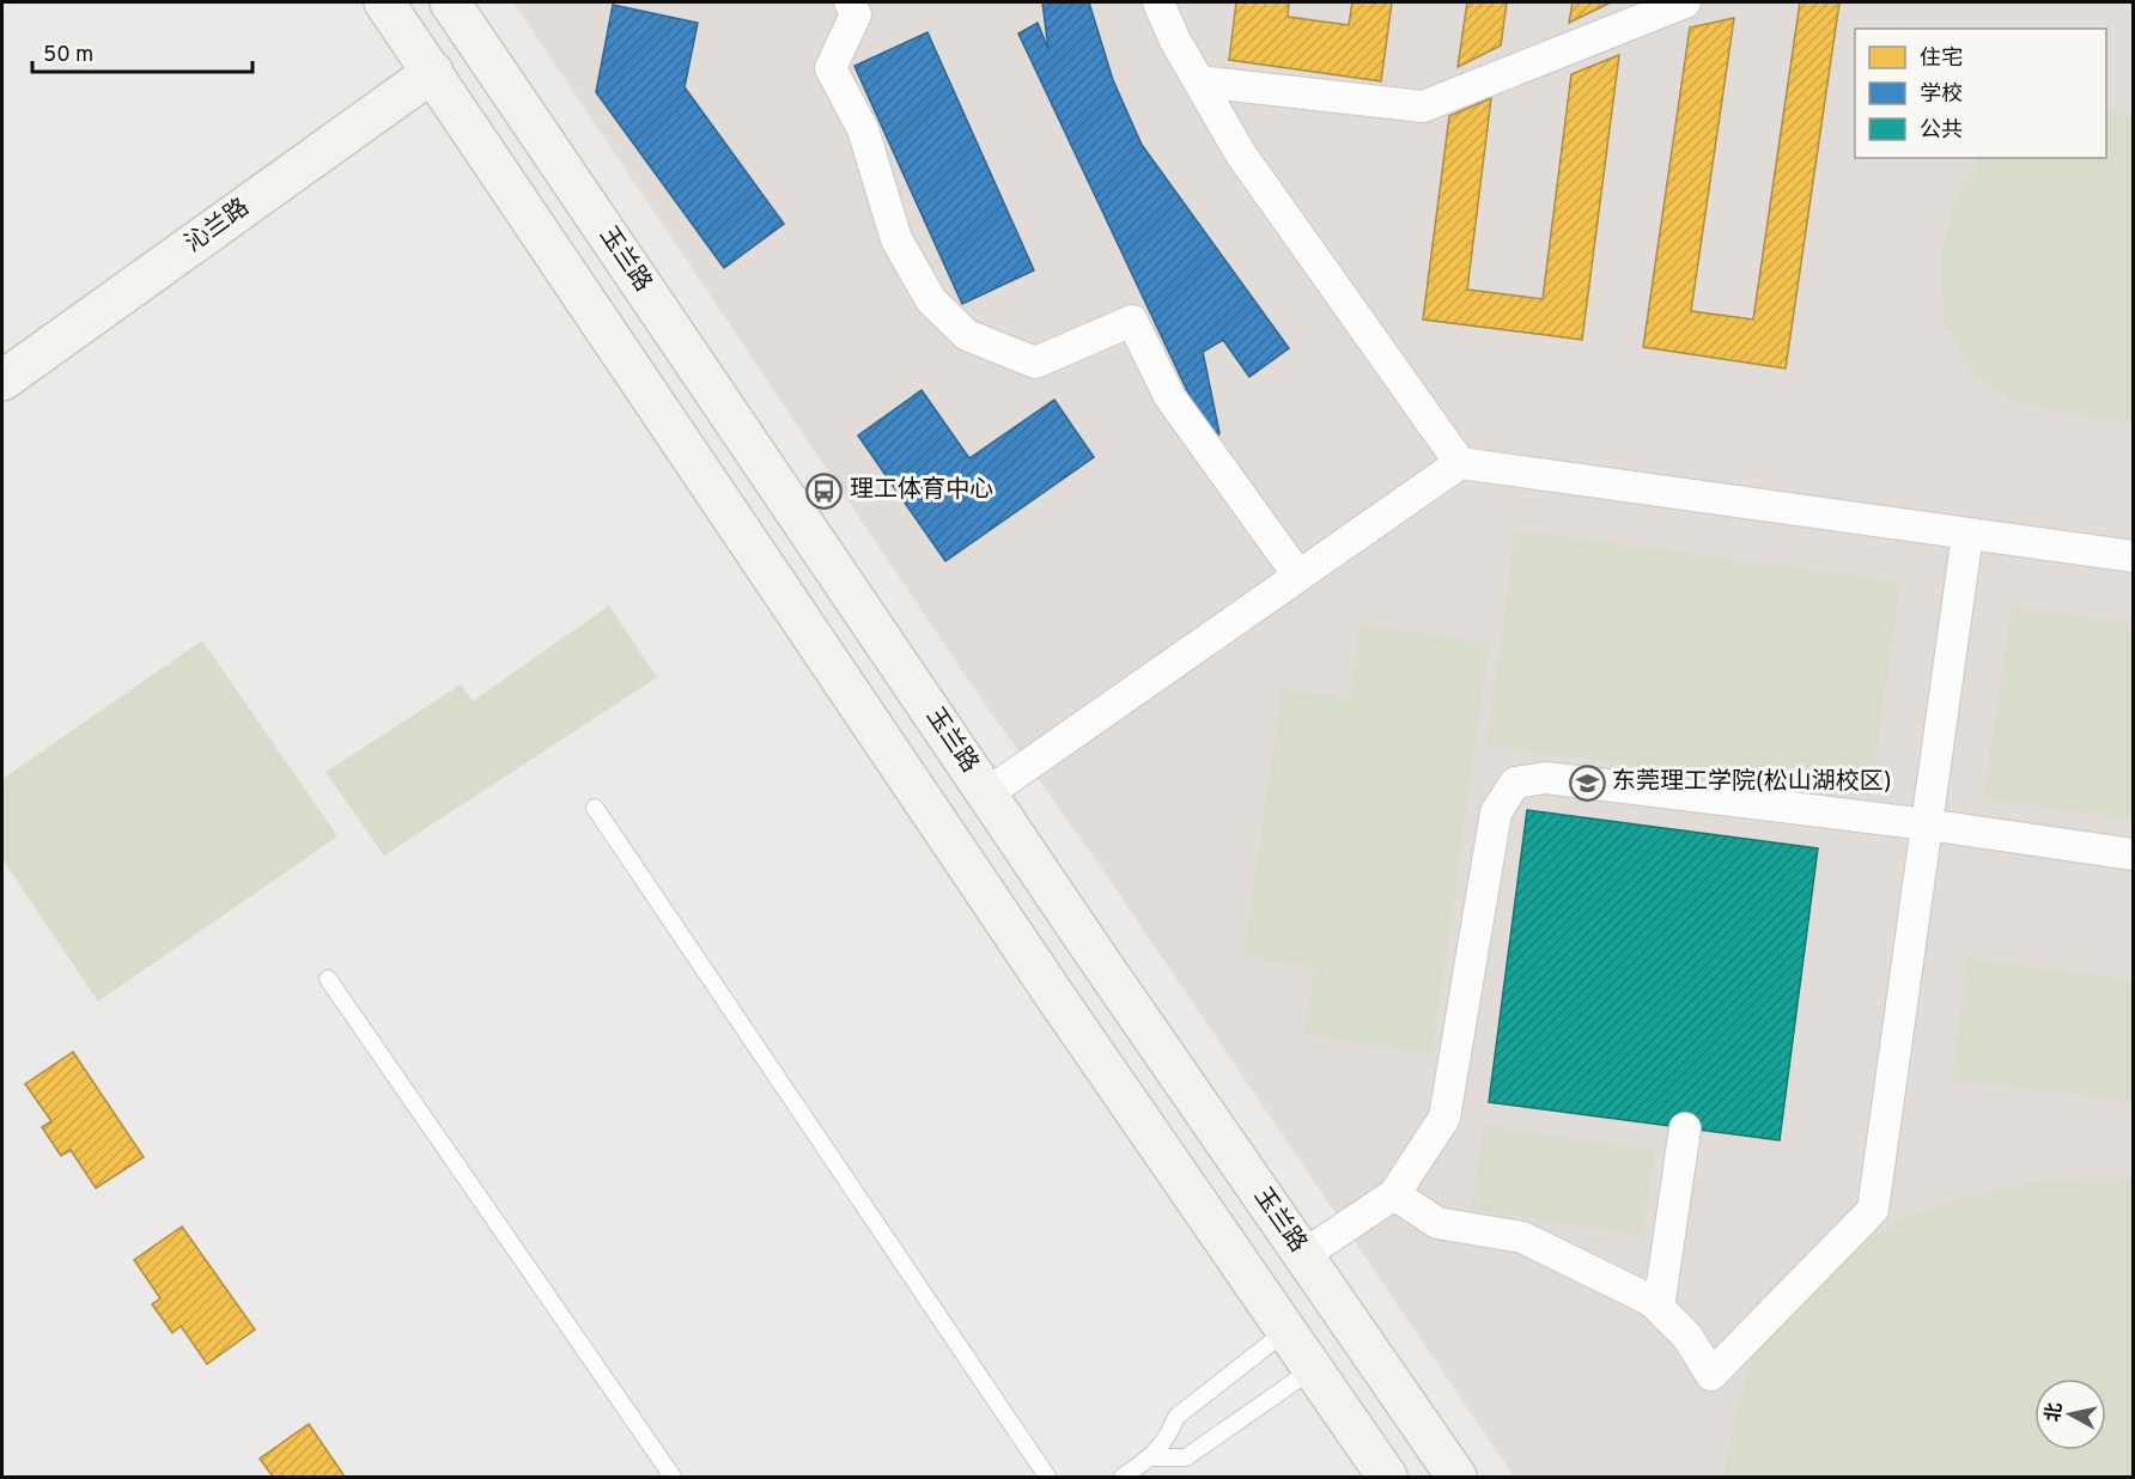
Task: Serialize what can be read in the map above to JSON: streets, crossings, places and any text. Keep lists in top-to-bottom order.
{
  "streets": {
    "street": ["沁兰路", "玉兰路"]
  },
  "places": {
    "bus stop": ["理工体育中心"],
    "school or university": ["东莞理工学院(松山湖校区)"]
  },
  "legend": ["住宅", "学校", "公共"],
  "scale_bar": "50 m",
  "north": "left"
}
